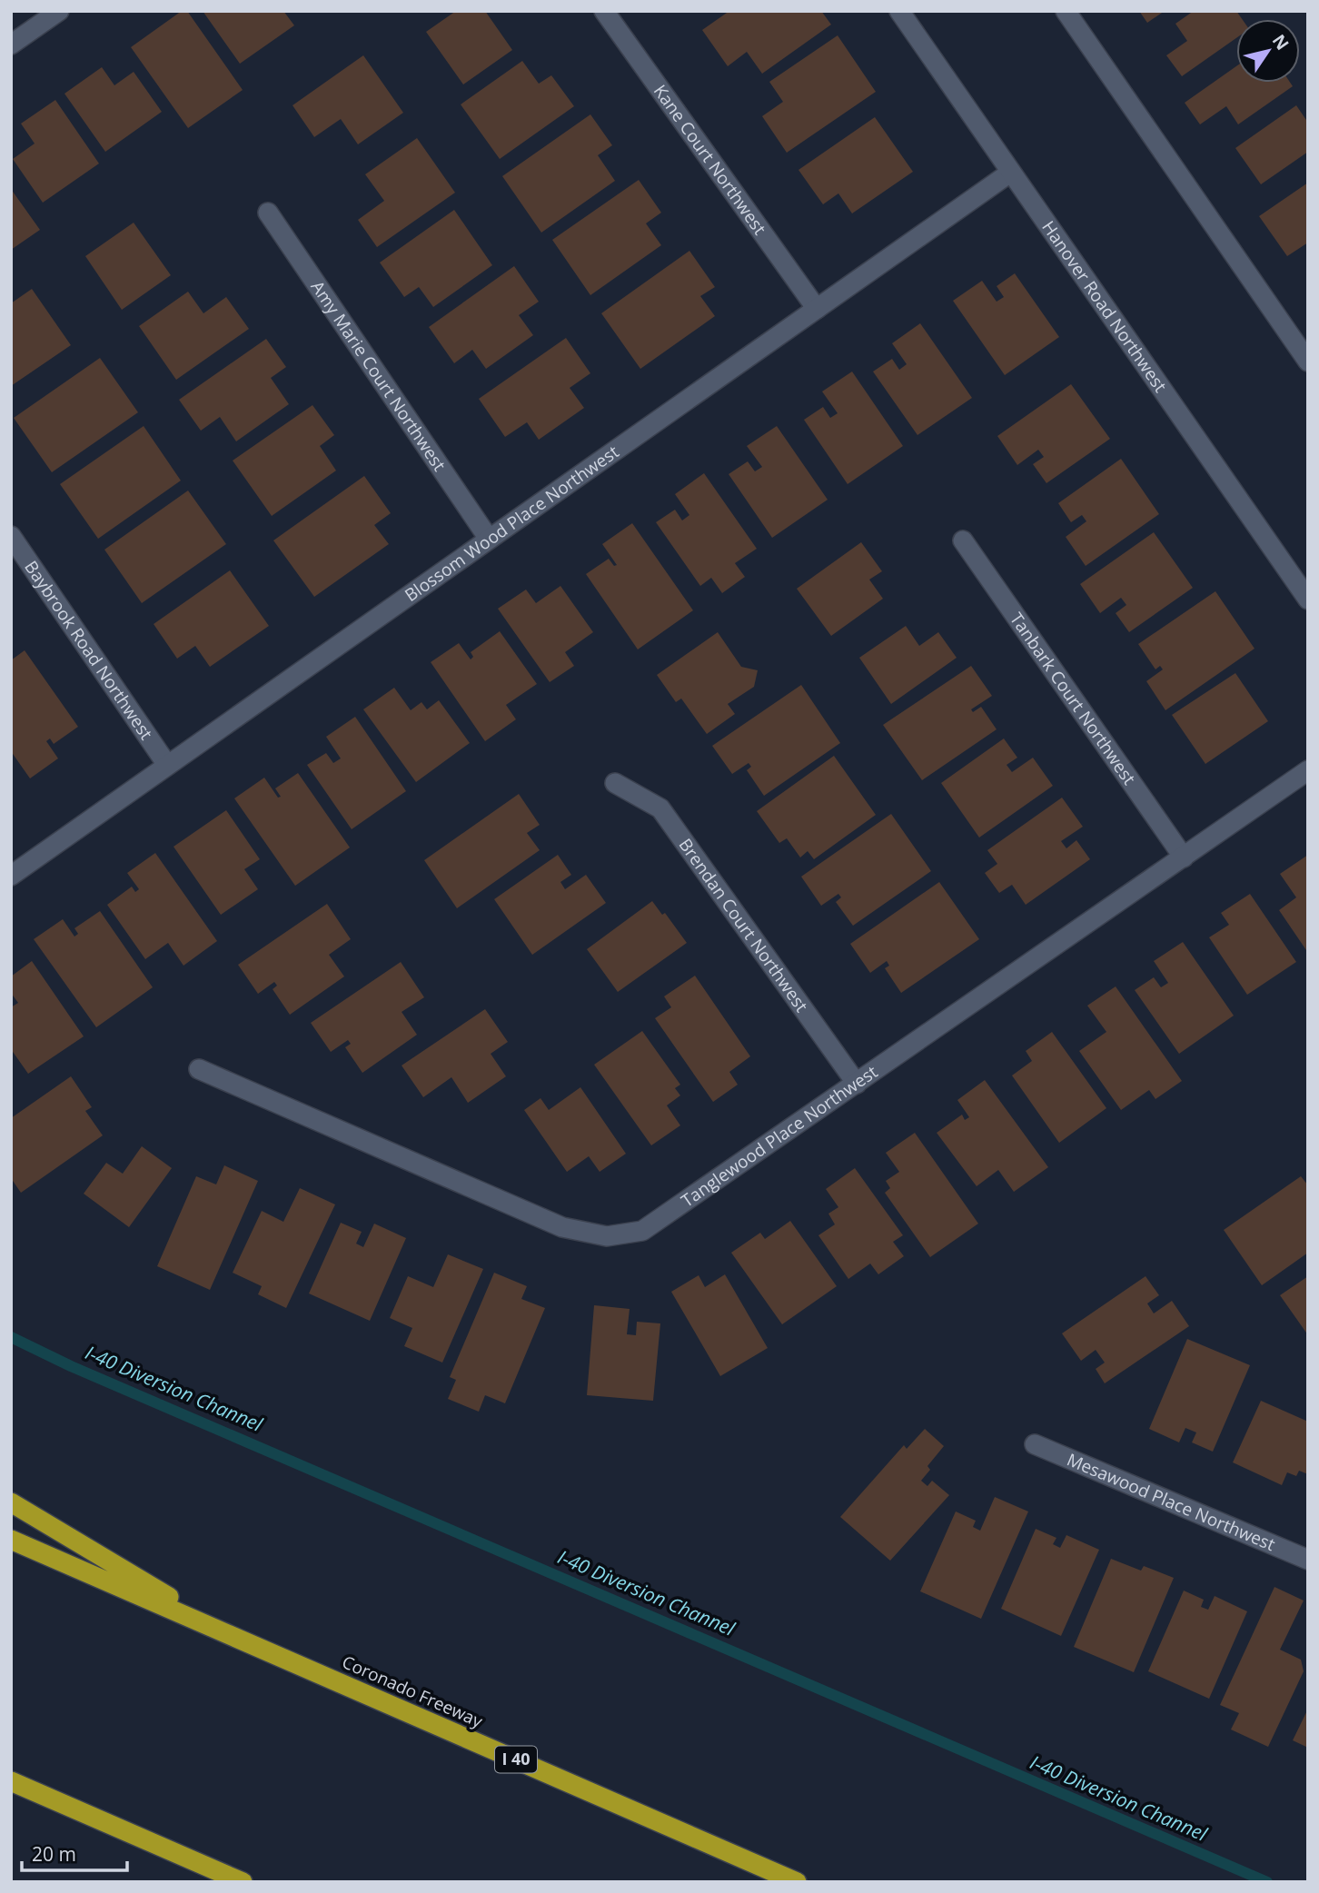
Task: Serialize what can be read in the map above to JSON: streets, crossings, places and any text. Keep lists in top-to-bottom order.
{
  "streets": {
    "highway": ["Coronado Freeway", "I 40"],
    "street": [
      "Kane Court Northwest",
      "Hanover Road Northwest",
      "Amy Marie Court Northwest",
      "Blossom Wood Place Northwest",
      "Baybrook Road Northwest",
      "Tanbark Court Northwest",
      "Brendan Court Northwest",
      "Tanglewood Place Northwest",
      "Mesawood Place Northwest"
    ]
  },
  "crossings": [
    ["Kane Court Northwest", "Blossom Wood Place Northwest"],
    ["Hanover Road Northwest", "Blossom Wood Place Northwest"],
    ["Amy Marie Court Northwest", "Blossom Wood Place Northwest"],
    ["Blossom Wood Place Northwest", "Baybrook Road Northwest"],
    ["Tanbark Court Northwest", "Tanglewood Place Northwest"],
    ["Brendan Court Northwest", "Tanglewood Place Northwest"]
  ],
  "water": ["I-40 Diversion Channel"],
  "scale_bar": "20 m",
  "north": "top right"
}
